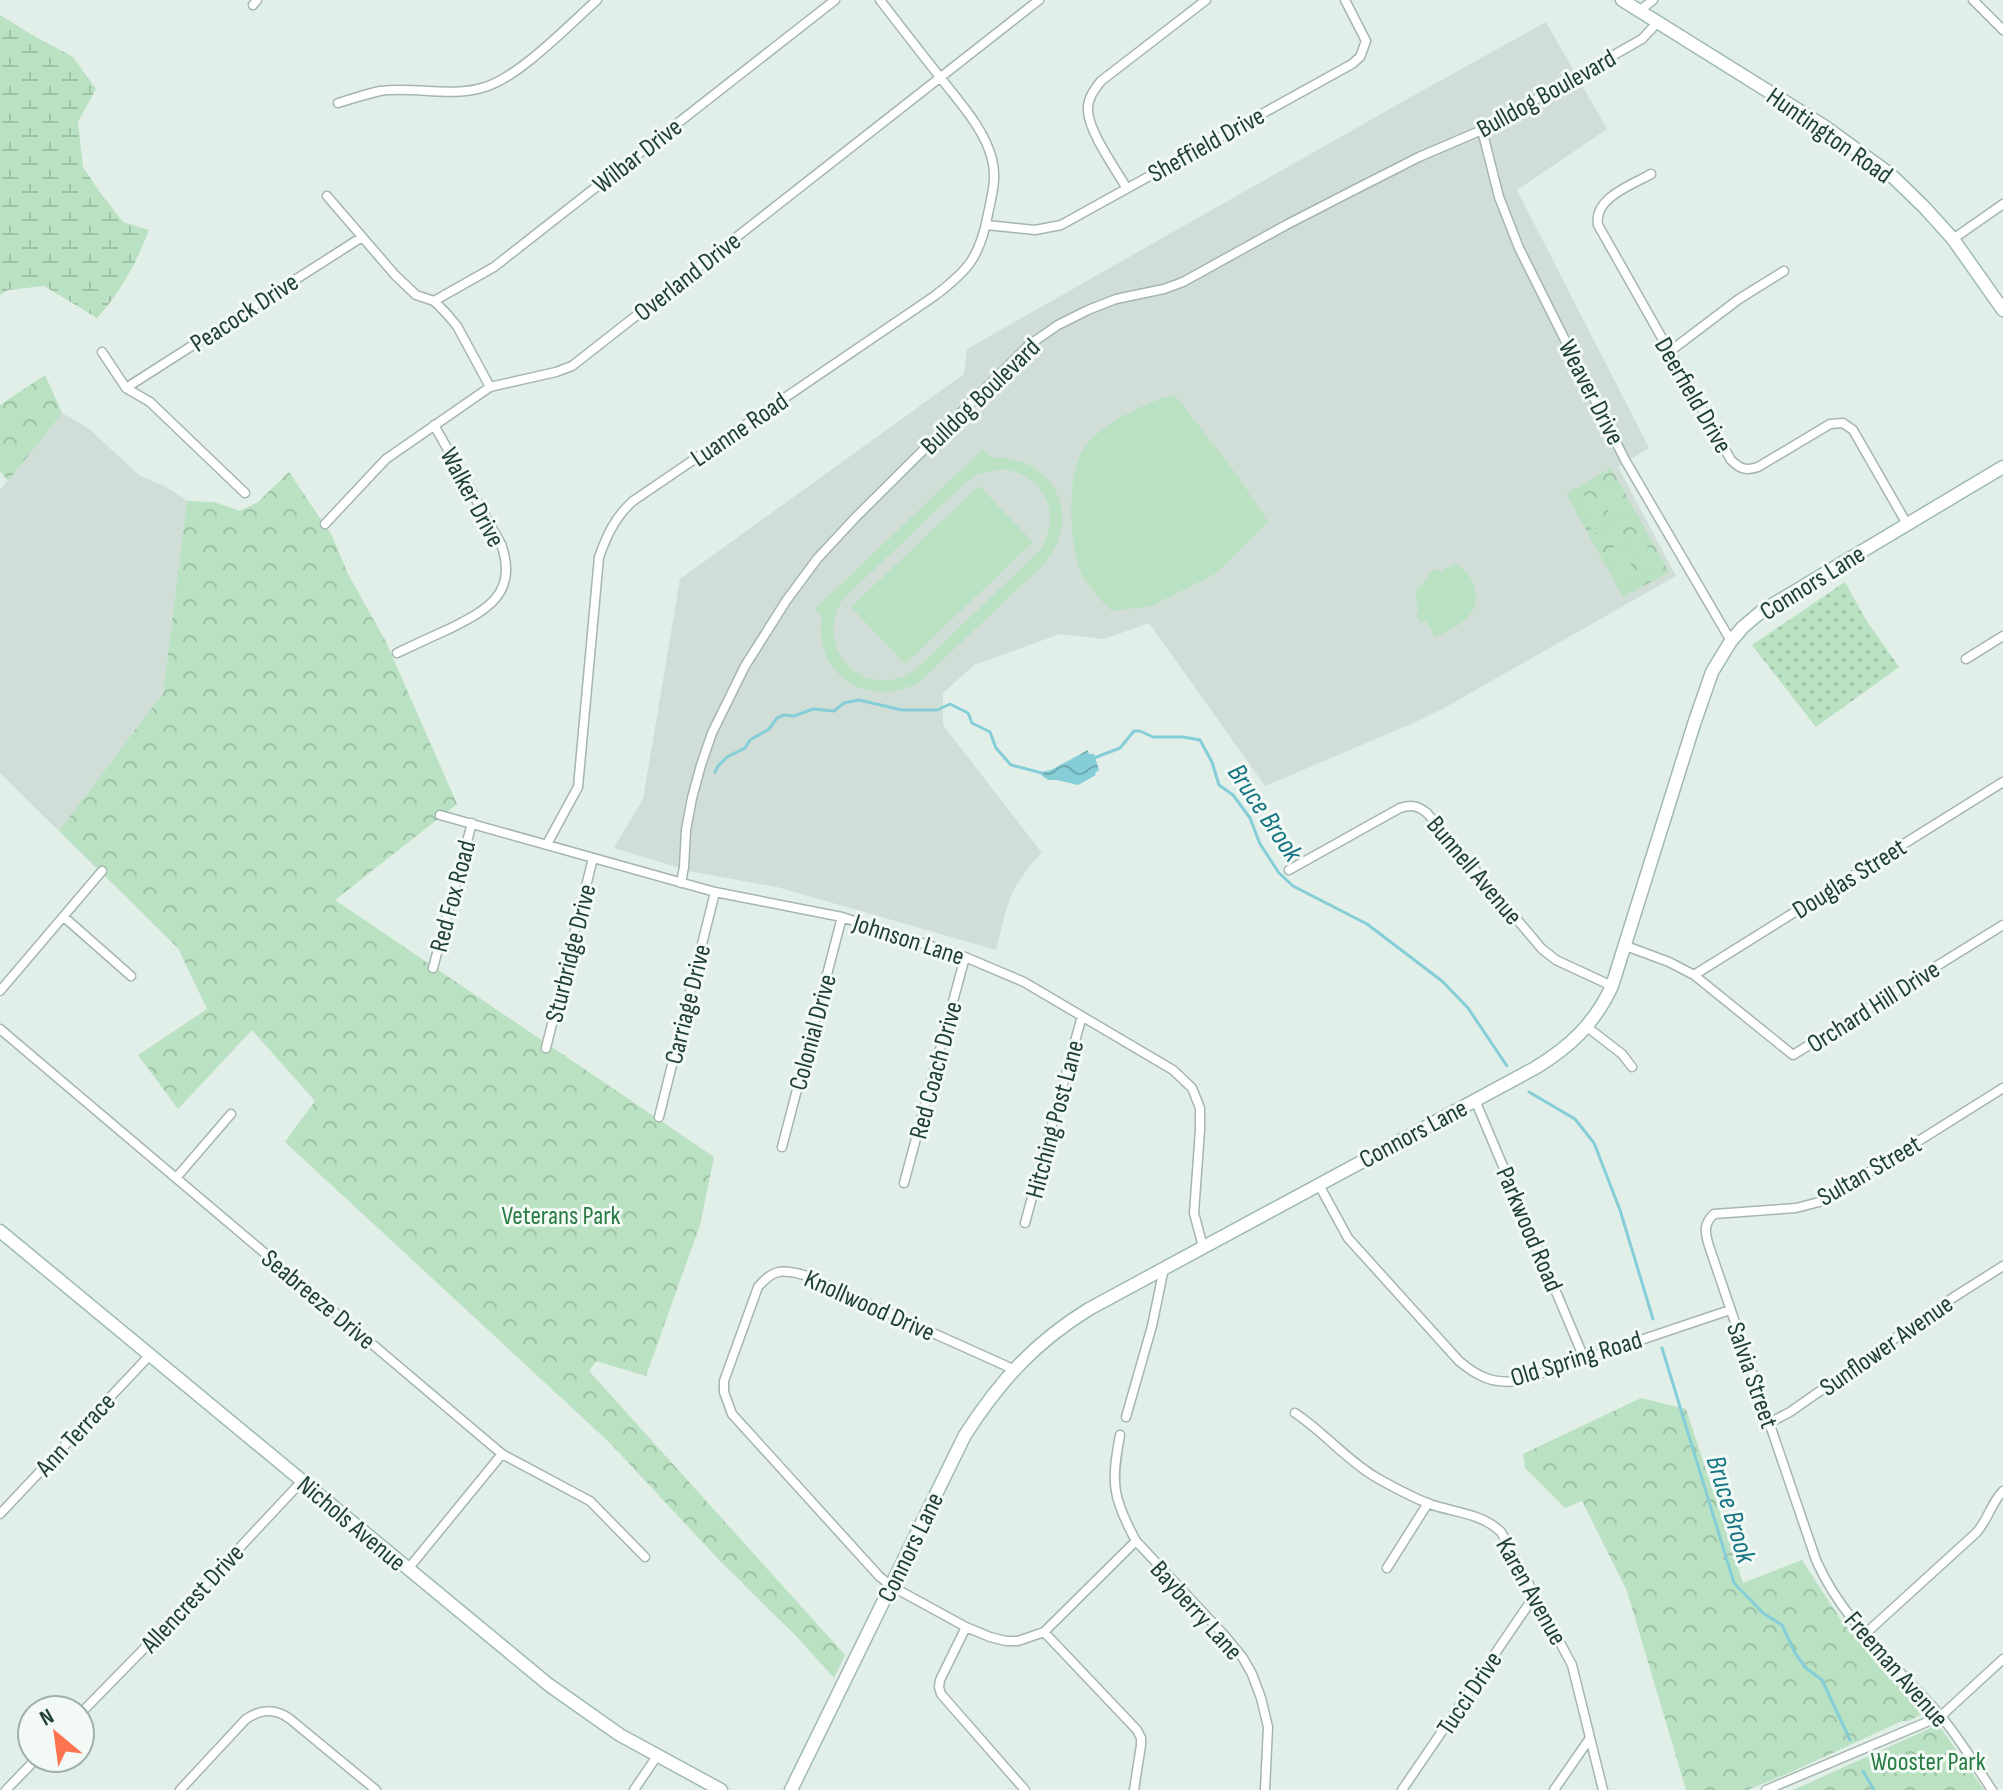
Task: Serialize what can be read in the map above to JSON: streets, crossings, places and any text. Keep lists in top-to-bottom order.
{
  "streets": {
    "street": [
      "Bulldog Boulevard",
      "Huntington Road",
      "Sheffield Drive",
      "Wilbar Drive",
      "Overland Drive",
      "Peacock Drive",
      "Weaver Drive",
      "Deerfield Drive",
      "Luanne Road",
      "Walker Drive",
      "Connors Lane",
      "Bunnell Avenue",
      "Douglas Street",
      "Red Fox Road",
      "Johnson Lane",
      "Sturbridge Drive",
      "Carriage Drive",
      "Orchard Hill Drive",
      "Colonial Drive",
      "Red Coach Drive",
      "Hitching Post Lane",
      "Sultan Street",
      "Parkwood Road",
      "Seabreeze Drive",
      "Knollwood Drive",
      "Sunflower Avenue",
      "Old Spring Road",
      "Salvia Street",
      "Ann Terrace",
      "Nichols Avenue",
      "Karen Avenue",
      "Allencrest Drive",
      "Bayberry Lane",
      "Freeman Avenue",
      "Tucci Drive"
    ]
  },
  "crossings": [
    ["Bulldog Boulevard", "Huntington Road"],
    ["Bulldog Boulevard", "Weaver Drive"],
    ["Bulldog Boulevard", "Johnson Lane"],
    ["Sheffield Drive", "Luanne Road"],
    ["Overland Drive", "Luanne Road"],
    ["Overland Drive", "Walker Drive"],
    ["Weaver Drive", "Connors Lane"],
    ["Deerfield Drive", "Connors Lane"],
    ["Luanne Road", "Johnson Lane"],
    ["Connors Lane", "Bunnell Avenue"],
    ["Connors Lane", "Johnson Lane"],
    ["Connors Lane", "Orchard Hill Drive"],
    ["Connors Lane", "Parkwood Road"],
    ["Connors Lane", "Knollwood Drive"],
    ["Connors Lane", "Old Spring Road"],
    ["Douglas Street", "Orchard Hill Drive"],
    ["Red Fox Road", "Johnson Lane"],
    ["Johnson Lane", "Sturbridge Drive"],
    ["Johnson Lane", "Carriage Drive"],
    ["Johnson Lane", "Colonial Drive"],
    ["Johnson Lane", "Red Coach Drive"],
    ["Johnson Lane", "Hitching Post Lane"],
    ["Sultan Street", "Salvia Street"],
    ["Parkwood Road", "Old Spring Road"],
    ["Sunflower Avenue", "Salvia Street"],
    ["Old Spring Road", "Salvia Street"],
    ["Salvia Street", "Freeman Avenue"],
    ["Ann Terrace", "Nichols Avenue"],
    ["Nichols Avenue", "Allencrest Drive"],
    ["Karen Avenue", "Tucci Drive"]
  ],
  "water": ["Bruce Brook"],
  "parks": ["Veterans Park", "Wooster Park"],
  "north": "top left"
}
